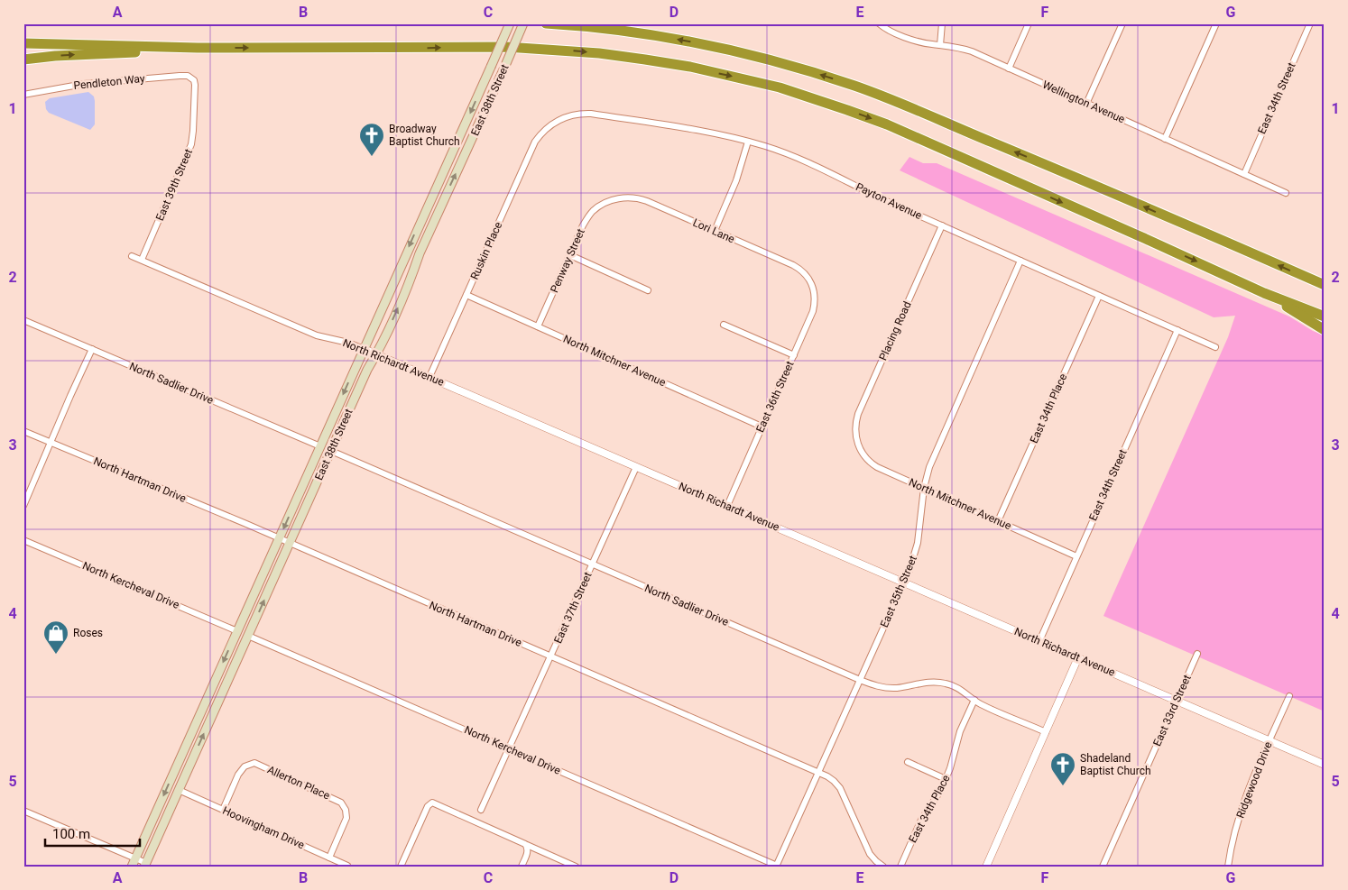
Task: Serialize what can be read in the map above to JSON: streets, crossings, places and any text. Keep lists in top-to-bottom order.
{
  "streets": {
    "main road": ["East 38th Street"],
    "street": [
      "Pendleton Way",
      "East 34th Street",
      "Wellington Avenue",
      "East 39th Street",
      "Payton Avenue",
      "Lori Lane",
      "Ruskin Place",
      "Penway Street",
      "Placing Road",
      "North Mitchner Avenue",
      "North Richardt Avenue",
      "North Sadlier Drive",
      "East 36th Street",
      "East 34th Place",
      "North Hartman Drive",
      "North Kercheval Drive",
      "East 35th Street",
      "East 37th Street",
      "East 33rd Street",
      "Ridgewood Drive",
      "Allerton Place",
      "Hoovingham Drive"
    ]
  },
  "crossings": [
    ["Pendleton Way", "East 39th Street"],
    ["East 34th Street", "Wellington Avenue"],
    ["East 34th Street", "Payton Avenue"],
    ["East 34th Street", "North Mitchner Avenue"],
    ["East 34th Street", "North Richardt Avenue"],
    ["East 38th Street", "North Richardt Avenue"],
    ["East 38th Street", "North Sadlier Drive"],
    ["East 38th Street", "North Hartman Drive"],
    ["East 38th Street", "North Kercheval Drive"],
    ["East 38th Street", "Hoovingham Drive"],
    ["East 39th Street", "North Richardt Avenue"],
    ["Payton Avenue", "Ruskin Place"],
    ["Payton Avenue", "Placing Road"],
    ["Payton Avenue", "East 34th Place"],
    ["Payton Avenue", "East 35th Street"],
    ["Lori Lane", "Penway Street"],
    ["Lori Lane", "East 36th Street"],
    ["Ruskin Place", "North Mitchner Avenue"],
    ["Ruskin Place", "North Richardt Avenue"],
    ["Penway Street", "North Mitchner Avenue"],
    ["Placing Road", "North Mitchner Avenue"],
    ["North Mitchner Avenue", "East 36th Street"],
    ["North Mitchner Avenue", "East 34th Place"],
    ["North Mitchner Avenue", "East 35th Street"],
    ["North Richardt Avenue", "East 36th Street"],
    ["North Richardt Avenue", "East 35th Street"],
    ["North Richardt Avenue", "East 37th Street"],
    ["North Richardt Avenue", "East 33rd Street"],
    ["North Richardt Avenue", "Ridgewood Drive"],
    ["North Sadlier Drive", "East 34th Place"],
    ["North Sadlier Drive", "East 35th Street"],
    ["North Sadlier Drive", "East 37th Street"],
    ["North Hartman Drive", "East 35th Street"],
    ["North Hartman Drive", "East 37th Street"],
    ["North Kercheval Drive", "East 35th Street"],
    ["North Kercheval Drive", "East 37th Street"],
    ["Allerton Place", "Hoovingham Drive"]
  ],
  "places": {
    "church": ["Broadway Baptist Church", "Shadeland Baptist Church"],
    "shop": ["Roses"]
  },
  "scale_bar": "100 m",
  "grid": {
    "columns": [
      "A",
      "B",
      "C",
      "D",
      "E",
      "F",
      "G"
    ],
    "rows": [
      "1",
      "2",
      "3",
      "4",
      "5"
    ]
  }
}
